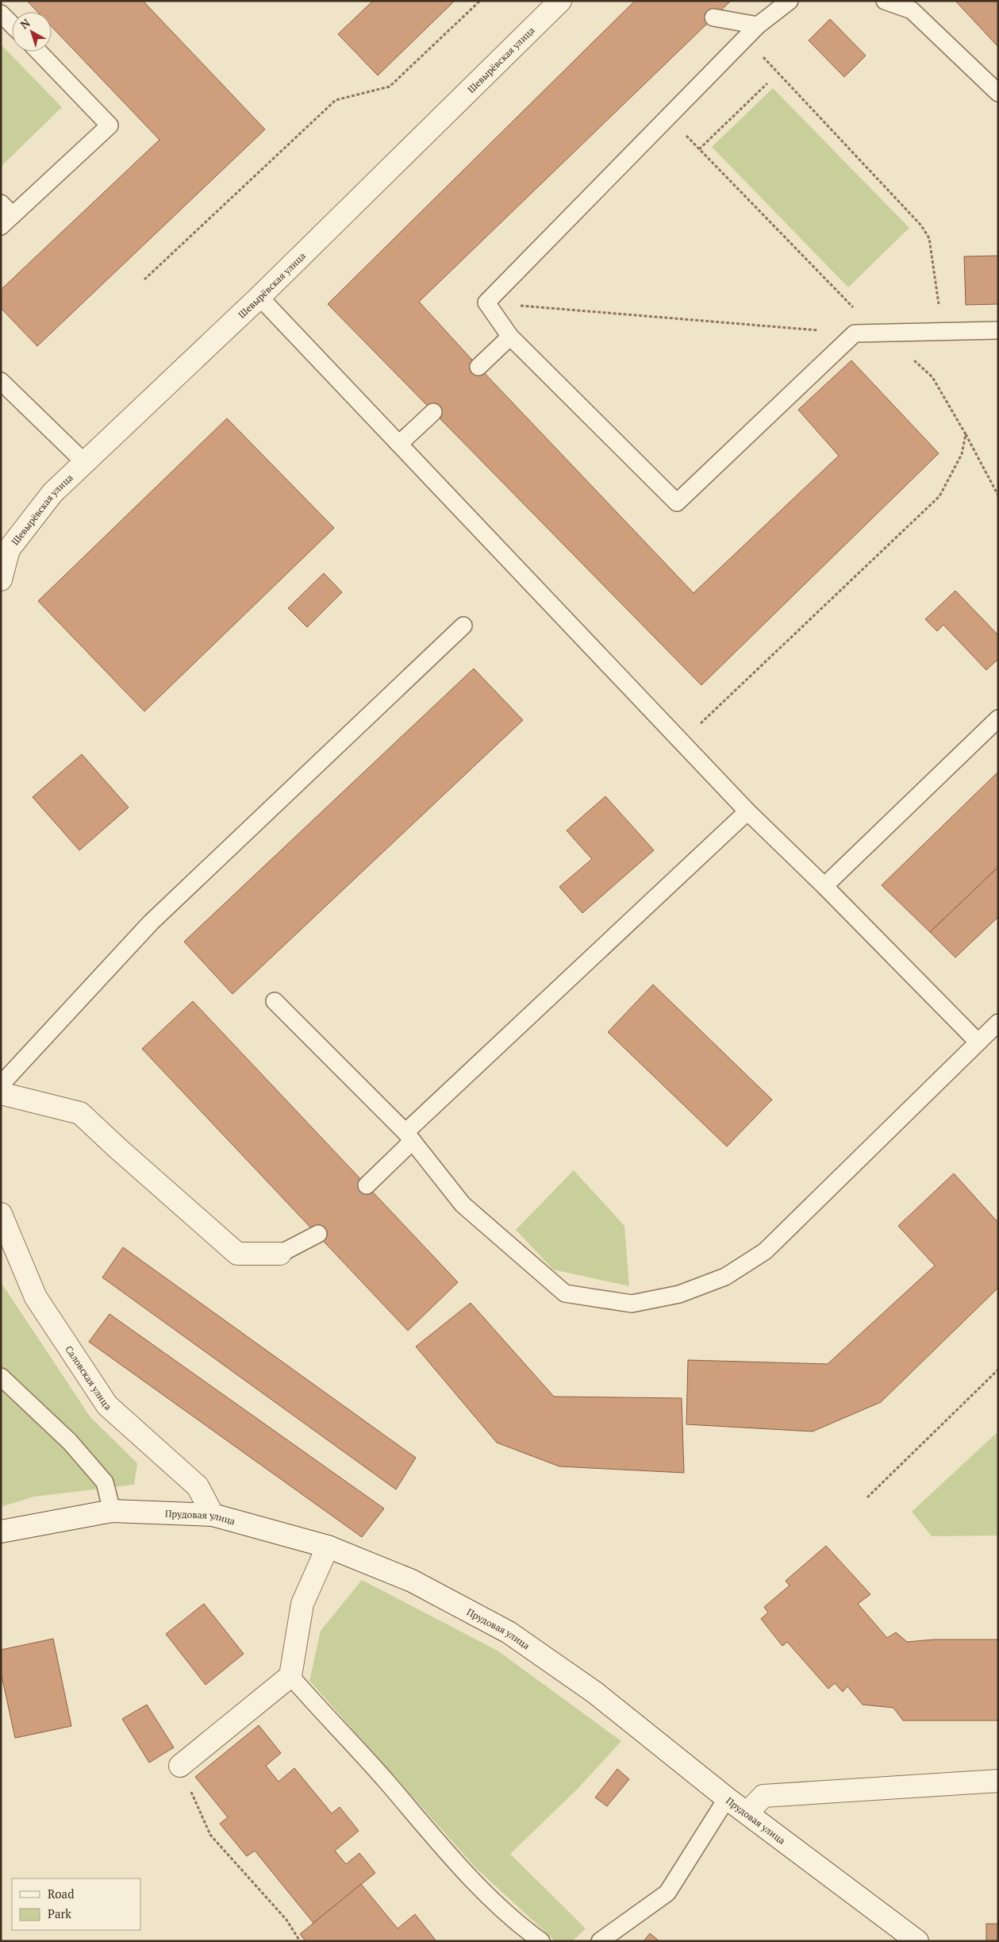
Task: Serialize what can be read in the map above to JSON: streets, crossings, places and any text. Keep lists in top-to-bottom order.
{
  "streets": {
    "street": ["Шевырёвская улица", "Саловская улица", "Прудовая улица"]
  },
  "crossings": [
    ["Саловская улица", "Прудовая улица"]
  ],
  "legend": ["Road", "Park"],
  "north": "top left"
}
